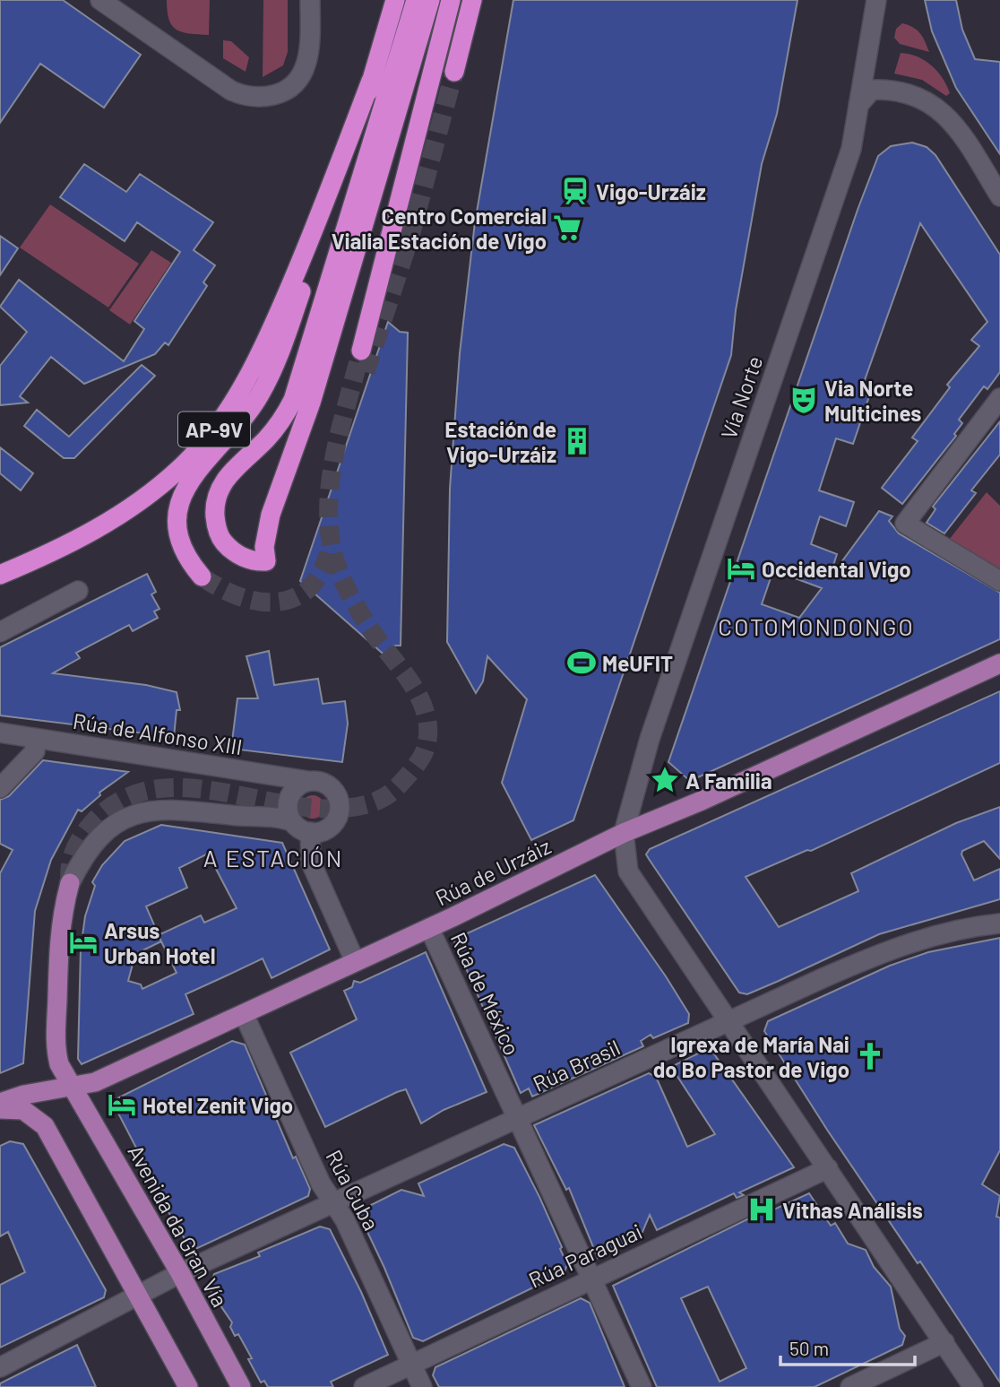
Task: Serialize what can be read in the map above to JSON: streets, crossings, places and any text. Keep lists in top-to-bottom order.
{
  "streets": {
    "highway": ["AP-9V"],
    "main road": ["Rúa de Urzáiz", "Avenida da Gran Vía"],
    "street": [
      "Vía Norte",
      "Rúa de Alfonso XIII",
      "Rúa de México",
      "Rúa Brasil",
      "Rúa Cuba",
      "Rúa Paraguai"
    ]
  },
  "crossings": [
    ["Vía Norte", "Rúa de Urzáiz"],
    ["Rúa de Urzáiz", "Rúa de México"],
    ["Rúa de Urzáiz", "Rúa Cuba"],
    ["Rúa de Urzáiz", "Avenida da Gran Vía"],
    ["Rúa de México", "Rúa Brasil"],
    ["Rúa de México", "Rúa Paraguai"],
    ["Rúa Brasil", "Rúa Cuba"],
    ["Rúa Brasil", "Avenida da Gran Vía"],
    ["Rúa Cuba", "Rúa Paraguai"]
  ],
  "districts": ["COTOMONDONGO", "A ESTACIÓN"],
  "places": {
    "station": ["Vigo-Urzáiz"],
    "supermarket": ["Centro Comercial Vialia Estación de Vigo"],
    "theatre": ["Via Norte Multicines"],
    "building": ["Estación de Vigo-Urzáiz"],
    "hotel": ["Occidental Vigo", "Arsus Urban Hotel", "Hotel Zenit Vigo"],
    "sports": ["MeUFIT"],
    "place": ["A Familia"],
    "church": ["Igrexa de María Nai do Bo Pastor de Vigo"],
    "hospital": ["Vithas Análisis"]
  },
  "scale_bar": "50 m"
}
